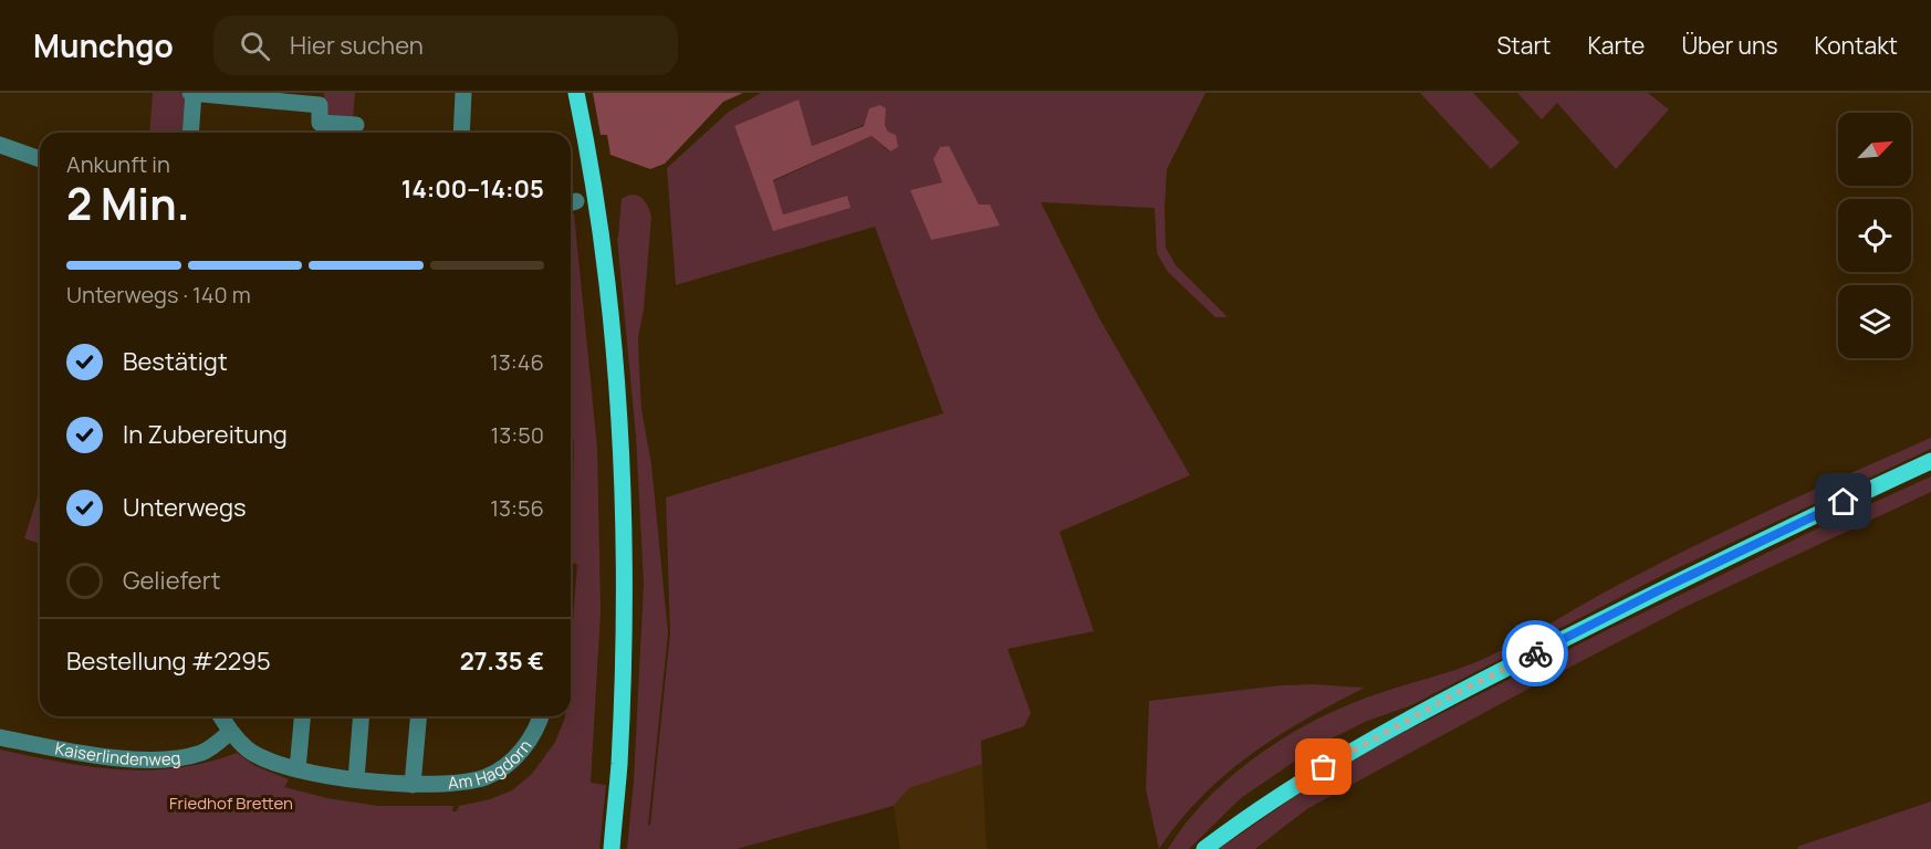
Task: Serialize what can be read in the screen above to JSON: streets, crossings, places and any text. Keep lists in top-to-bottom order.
{
  "streets": {
    "street": ["Kaiserlindenweg", "Am Hagdorn"]
  },
  "crossings": [
    ["Kaiserlindenweg", "Am Hagdorn"]
  ],
  "parks": ["Friedhof Bretten"],
  "north": "top right",
  "page": {
    "header": "Munchgo",
    "search": "Hier suchen",
    "nav": [
      "Start",
      "Karte",
      "Über uns",
      "Kontakt"
    ],
    "heading": ["2 Min.", "Ankunft in", "14:00–14:05"],
    "panel": ["Bestellung #2295", "27.35 €"],
    "bar": "Unterwegs · 140 m",
    "list": [
      ["Bestätigt", "13:46"],
      ["In Zubereitung", "13:50"],
      ["Unterwegs", "13:56"],
      "Geliefert"
    ]
  }
}
